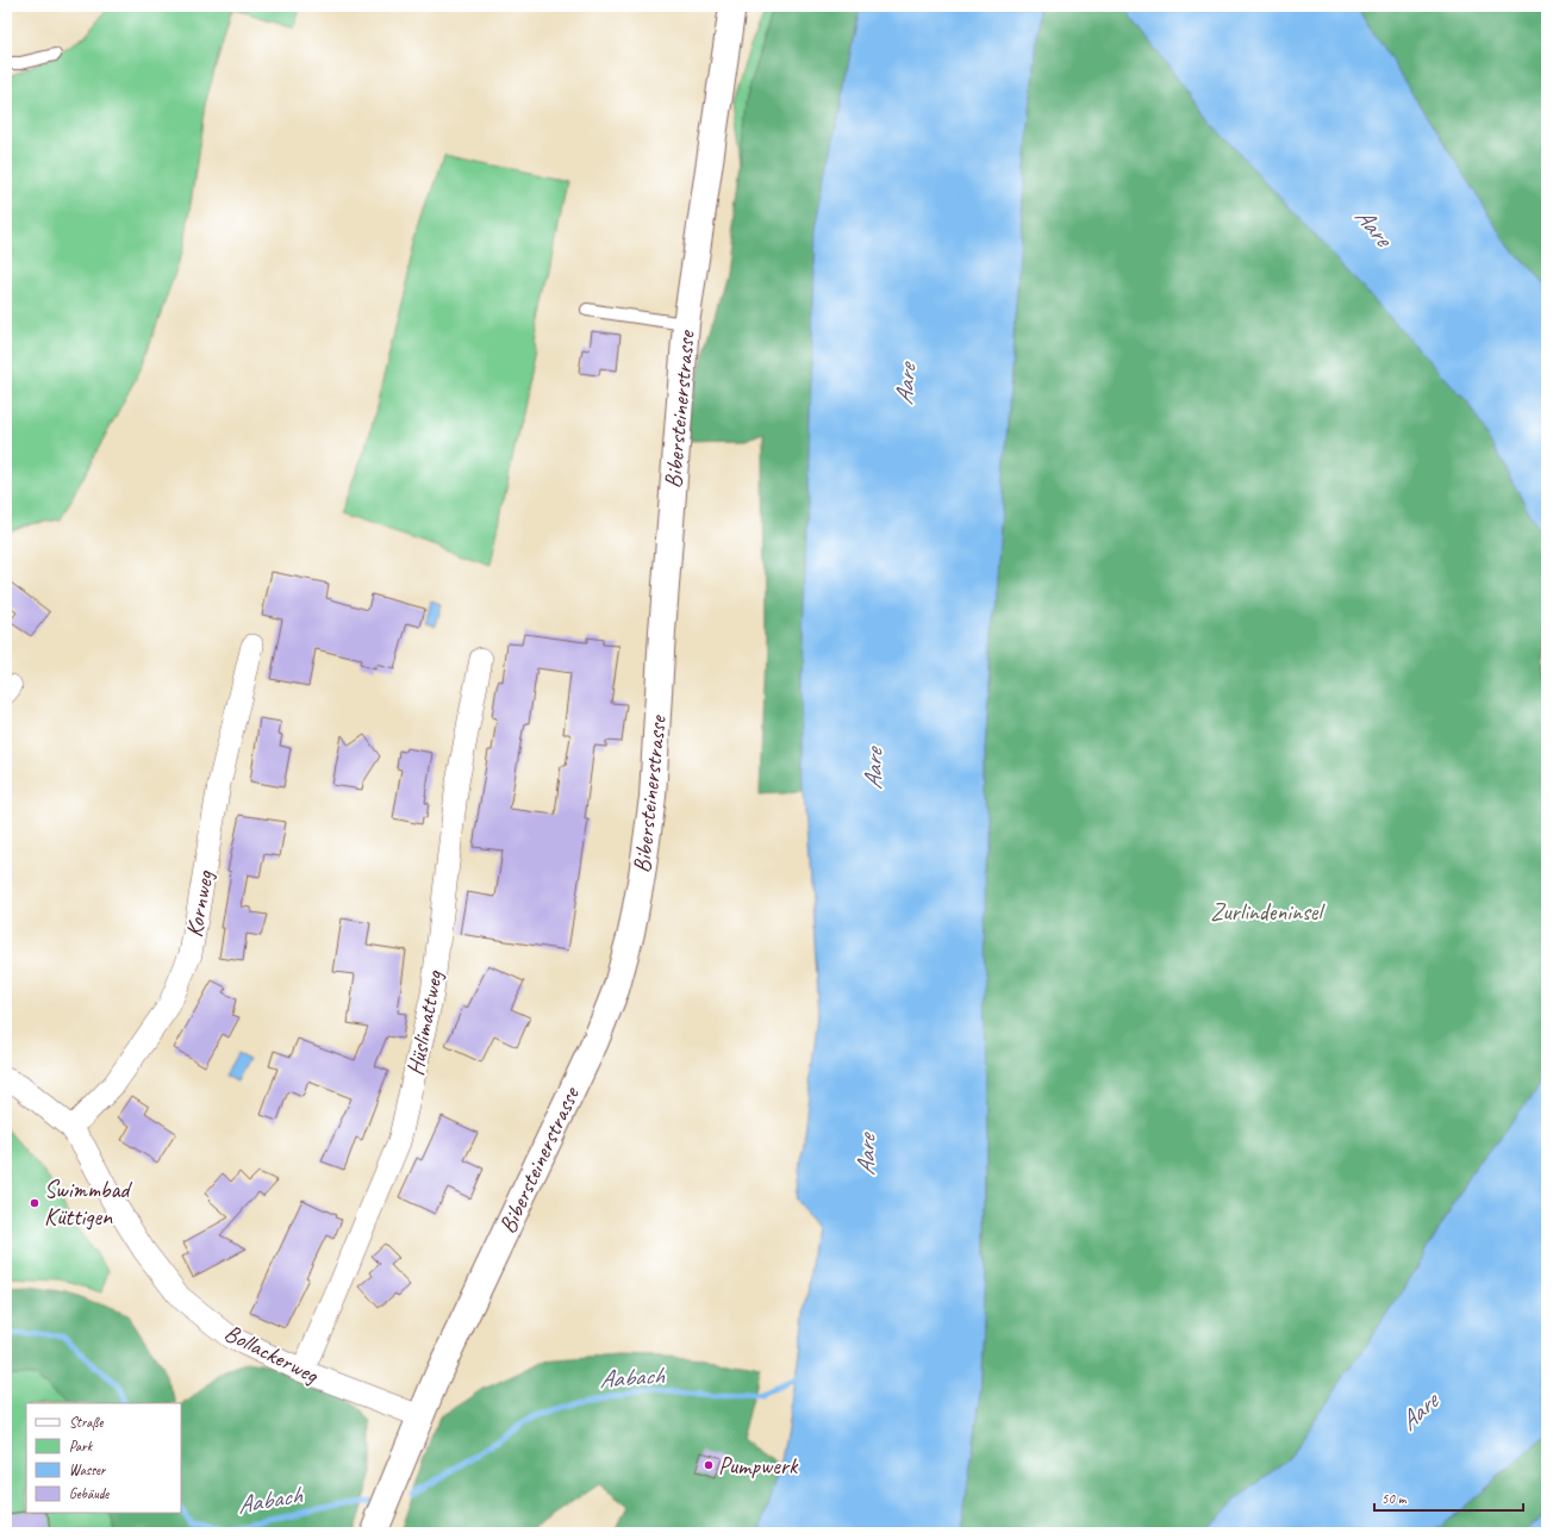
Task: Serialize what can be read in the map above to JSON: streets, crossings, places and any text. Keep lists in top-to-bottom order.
{
  "streets": {
    "main road": ["Bibersteinerstrasse"],
    "street": ["Kornweg", "Hüslimattweg", "Bollackerweg"]
  },
  "crossings": [
    ["Bibersteinerstrasse", "Bollackerweg"],
    ["Kornweg", "Bollackerweg"],
    ["Hüslimattweg", "Bollackerweg"]
  ],
  "water": ["Aare", "Aabach"],
  "parks": ["Zurlindeninsel"],
  "places": ["Swimmbad Küttigen", "Pumpwerk"],
  "legend": [
    "Straße",
    "Park",
    "Wasser",
    "Gebäude"
  ],
  "scale_bar": "50 m"
}
